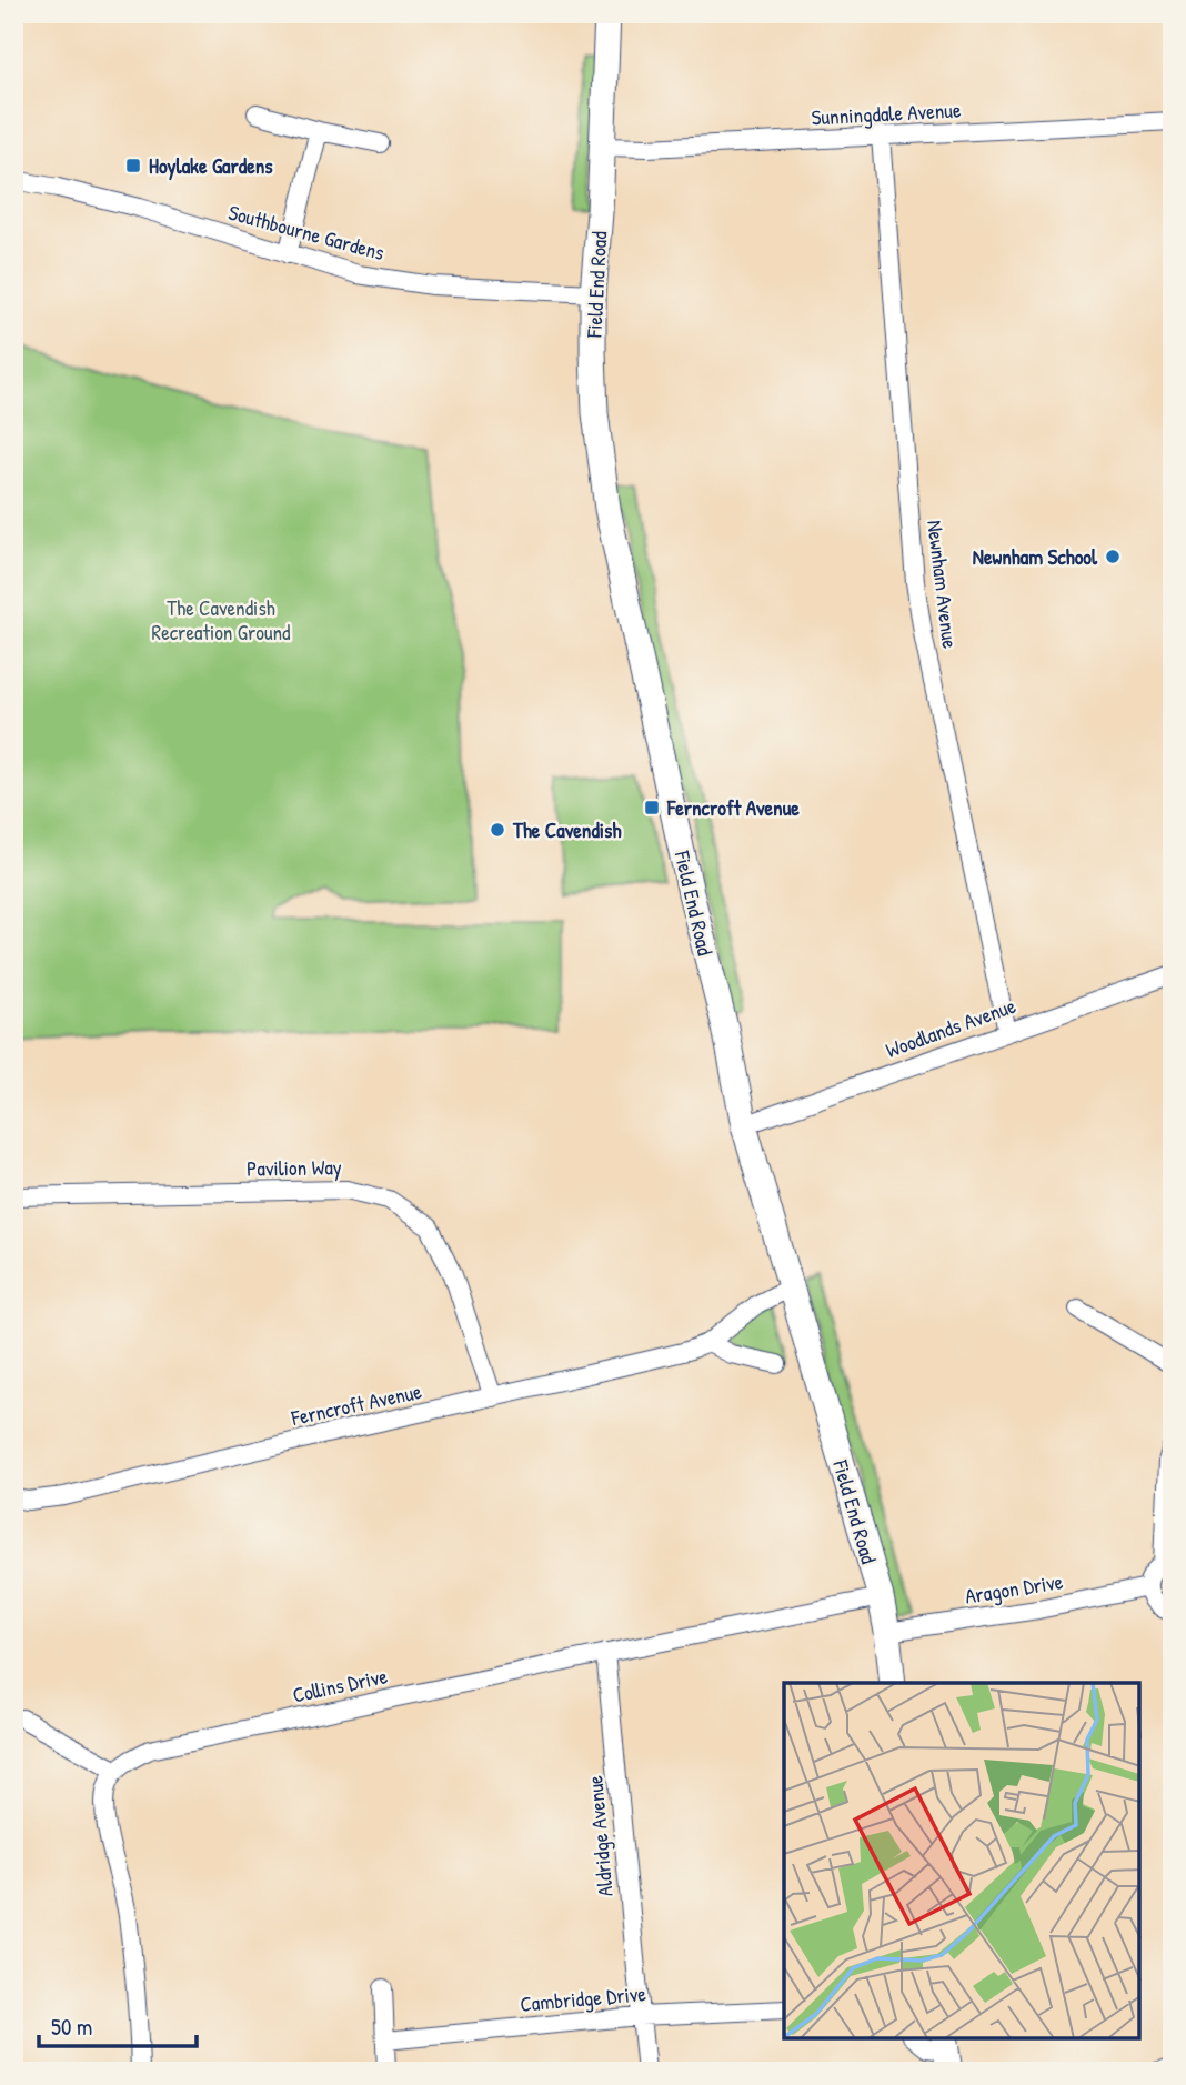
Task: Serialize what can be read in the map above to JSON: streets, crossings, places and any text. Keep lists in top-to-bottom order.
{
  "streets": {
    "street": [
      "Sunningdale Avenue",
      "Southbourne Gardens",
      "Field End Road",
      "Newnham Avenue",
      "Woodlands Avenue",
      "Pavilion Way",
      "Ferncroft Avenue",
      "Aragon Drive",
      "Collins Drive",
      "Aldridge Avenue",
      "Cambridge Drive"
    ]
  },
  "crossings": [
    ["Sunningdale Avenue", "Field End Road"],
    ["Sunningdale Avenue", "Newnham Avenue"],
    ["Southbourne Gardens", "Field End Road"],
    ["Field End Road", "Woodlands Avenue"],
    ["Field End Road", "Ferncroft Avenue"],
    ["Field End Road", "Aragon Drive"],
    ["Field End Road", "Collins Drive"],
    ["Newnham Avenue", "Woodlands Avenue"],
    ["Pavilion Way", "Ferncroft Avenue"],
    ["Collins Drive", "Aldridge Avenue"],
    ["Aldridge Avenue", "Cambridge Drive"]
  ],
  "parks": ["The Cavendish Recreation Ground"],
  "places": {
    "transit": ["Hoylake Gardens", "Ferncroft Avenue"],
    "other": ["Newnham School", "The Cavendish"]
  },
  "scale_bar": "50 m"
}
